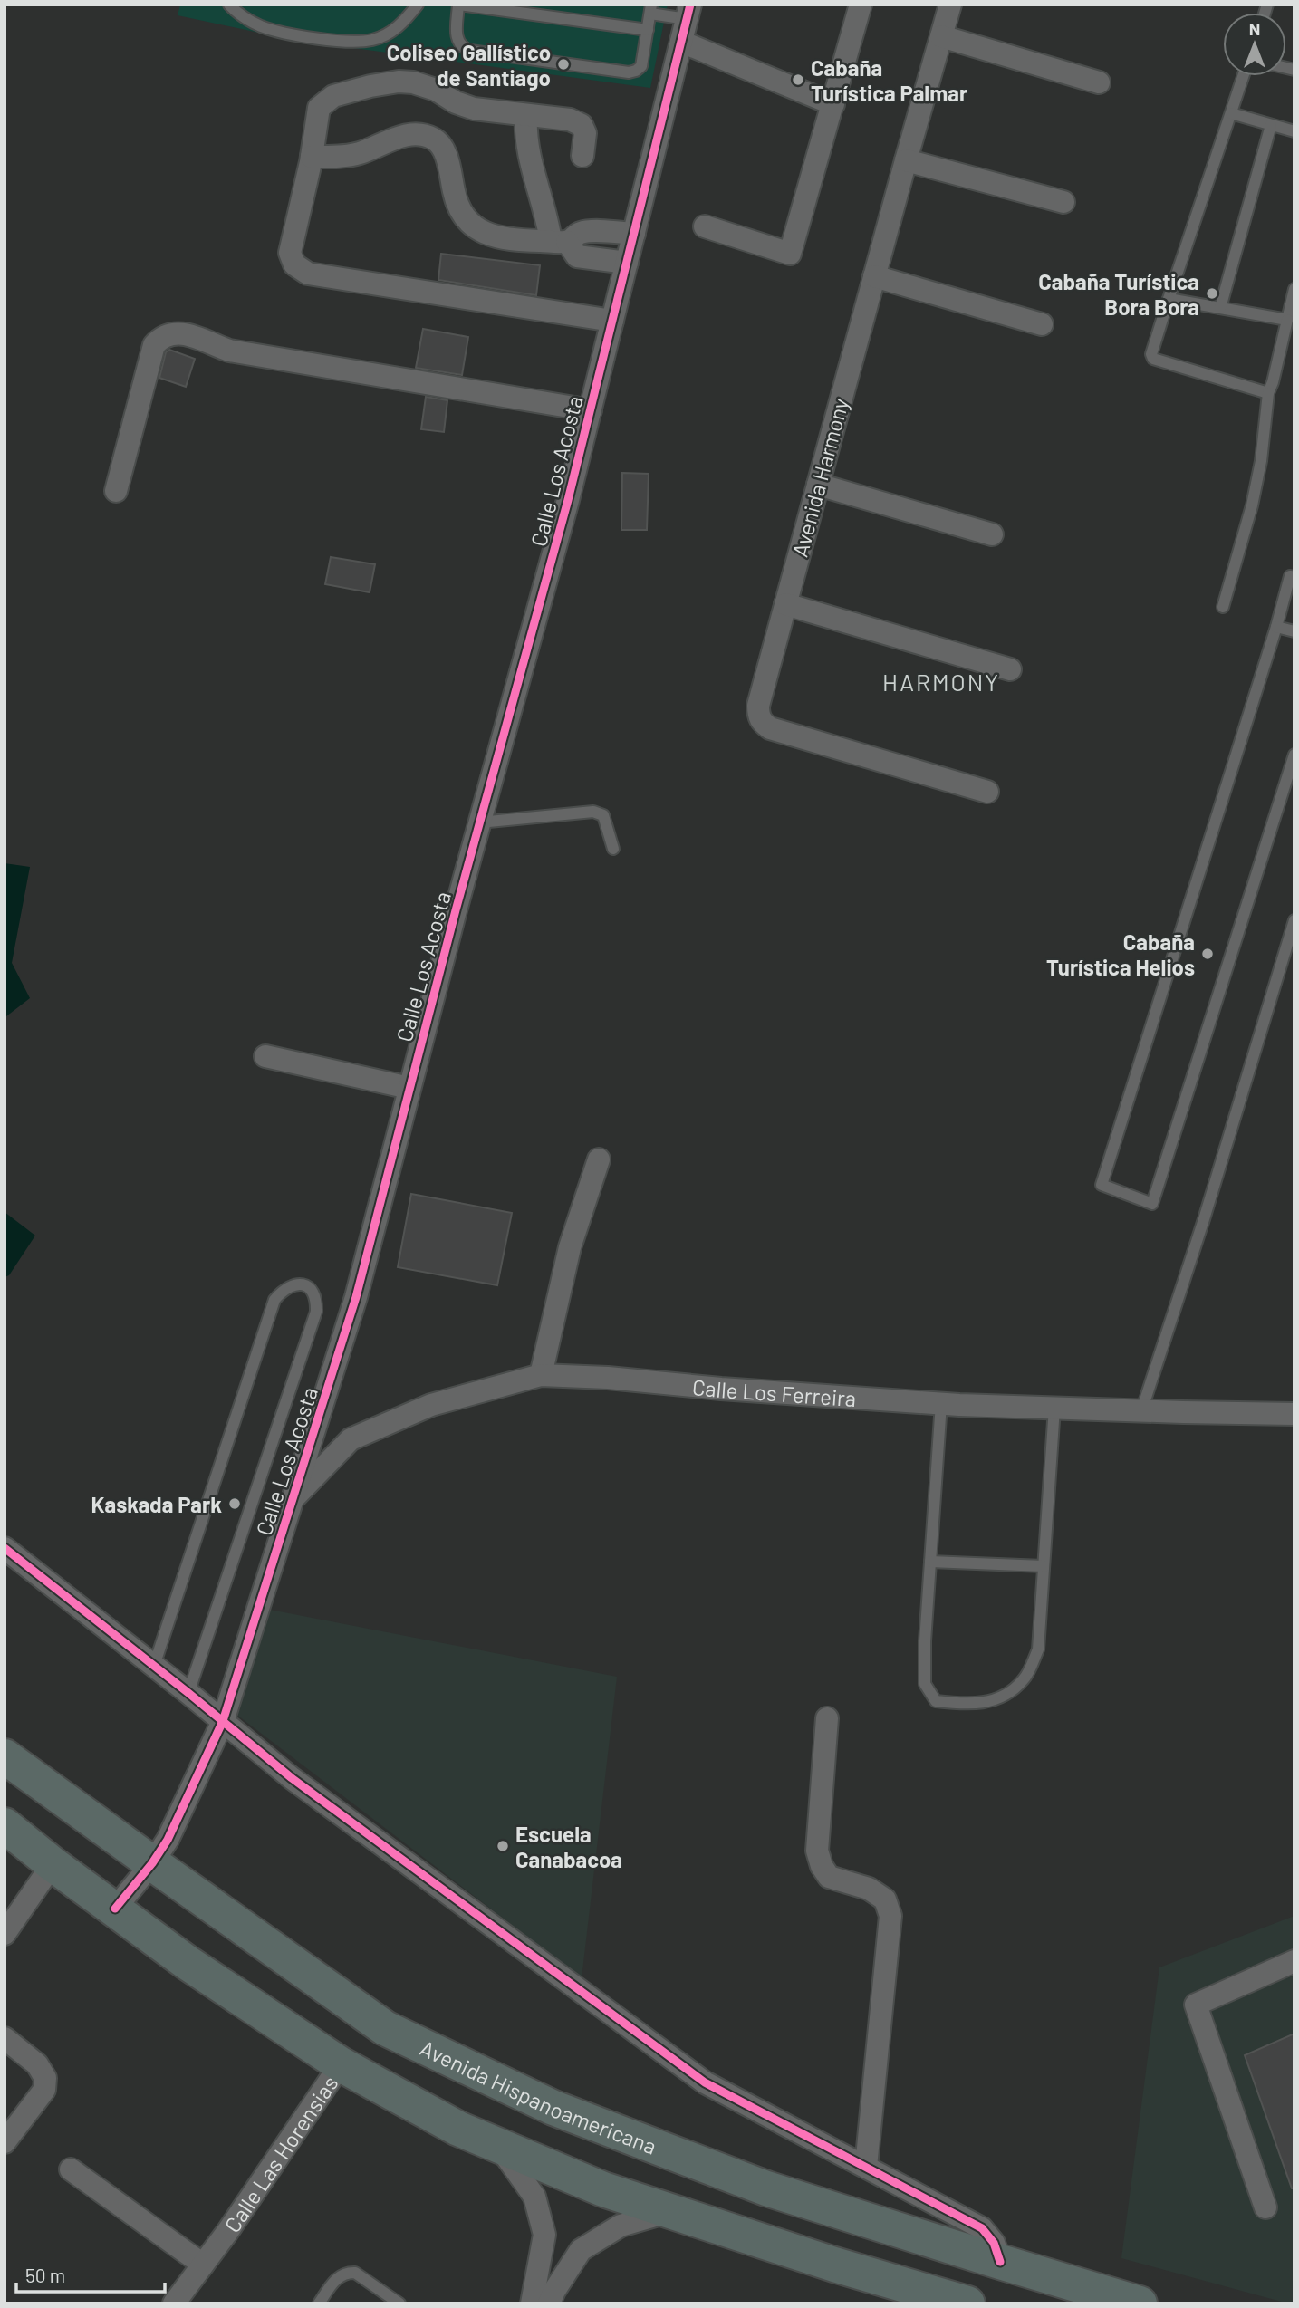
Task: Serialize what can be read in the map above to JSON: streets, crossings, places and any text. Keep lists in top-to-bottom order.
{
  "streets": {
    "main road": ["Avenida Hispanoamericana"],
    "street": [
      "Calle Los Acosta",
      "Avenida Harmony",
      "Calle Los Ferreira",
      "Calle Las Horensias"
    ]
  },
  "crossings": [
    ["Calle Los Acosta", "Calle Los Ferreira"],
    ["Calle Los Acosta", "Avenida Hispanoamericana"]
  ],
  "districts": ["HARMONY"],
  "places": [
    "Coliseo Gallístico de Santiago",
    "Cabaña Turística Palmar",
    "Cabaña Turística Bora Bora",
    "Cabaña Turística Helios",
    "Kaskada Park",
    "Escuela Canabacoa"
  ],
  "scale_bar": "50 m",
  "north": "top"
}
